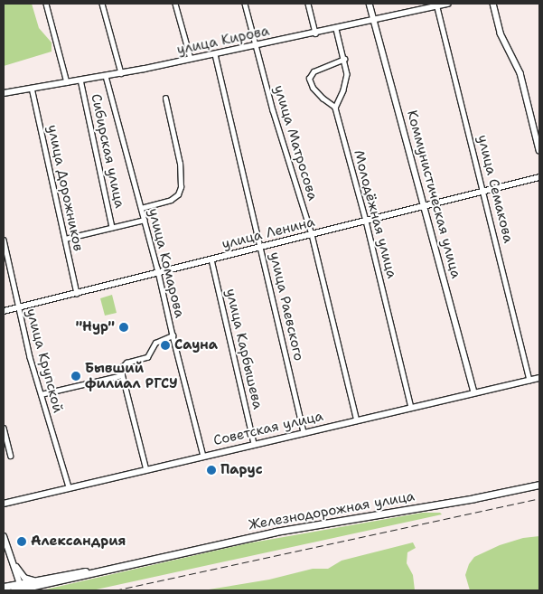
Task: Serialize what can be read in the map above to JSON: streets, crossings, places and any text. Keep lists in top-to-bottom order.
{
  "streets": {
    "main road": ["улица Ленина", "Железнодорожная улица"],
    "street": [
      "улица Кирова",
      "улица Матросова",
      "Сибирская улица",
      "улица Дорожников",
      "улица Семакова",
      "Коммунистическая улица",
      "Молодёжная улица",
      "улица Комарова",
      "улица Раевского",
      "улица Карбышева",
      "улица Крупской",
      "Советская улица"
    ]
  },
  "crossings": [
    ["улица Кирова", "улица Матросова"],
    ["улица Кирова", "Сибирская улица"],
    ["улица Кирова", "улица Дорожников"],
    ["улица Кирова", "улица Семакова"],
    ["улица Кирова", "Коммунистическая улица"],
    ["улица Кирова", "улица Комарова"],
    ["улица Кирова", "улица Раевского"],
    ["улица Матросова", "улица Ленина"],
    ["улица Матросова", "Советская улица"],
    ["улица Дорожников", "улица Ленина"],
    ["улица Семакова", "улица Ленина"],
    ["улица Семакова", "Советская улица"],
    ["Коммунистическая улица", "улица Ленина"],
    ["Коммунистическая улица", "Советская улица"],
    ["Молодёжная улица", "улица Ленина"],
    ["Молодёжная улица", "Советская улица"],
    ["улица Ленина", "улица Комарова"],
    ["улица Ленина", "улица Раевского"],
    ["улица Ленина", "улица Карбышева"],
    ["улица Ленина", "улица Крупской"],
    ["улица Комарова", "Советская улица"],
    ["улица Раевского", "Советская улица"],
    ["улица Карбышева", "Советская улица"],
    ["улица Крупской", "Советская улица"]
  ],
  "places": [
    "\"Нур\"",
    "Сауна",
    "Бывший филиал РГСУ",
    "Парус",
    "Александрия"
  ]
}
